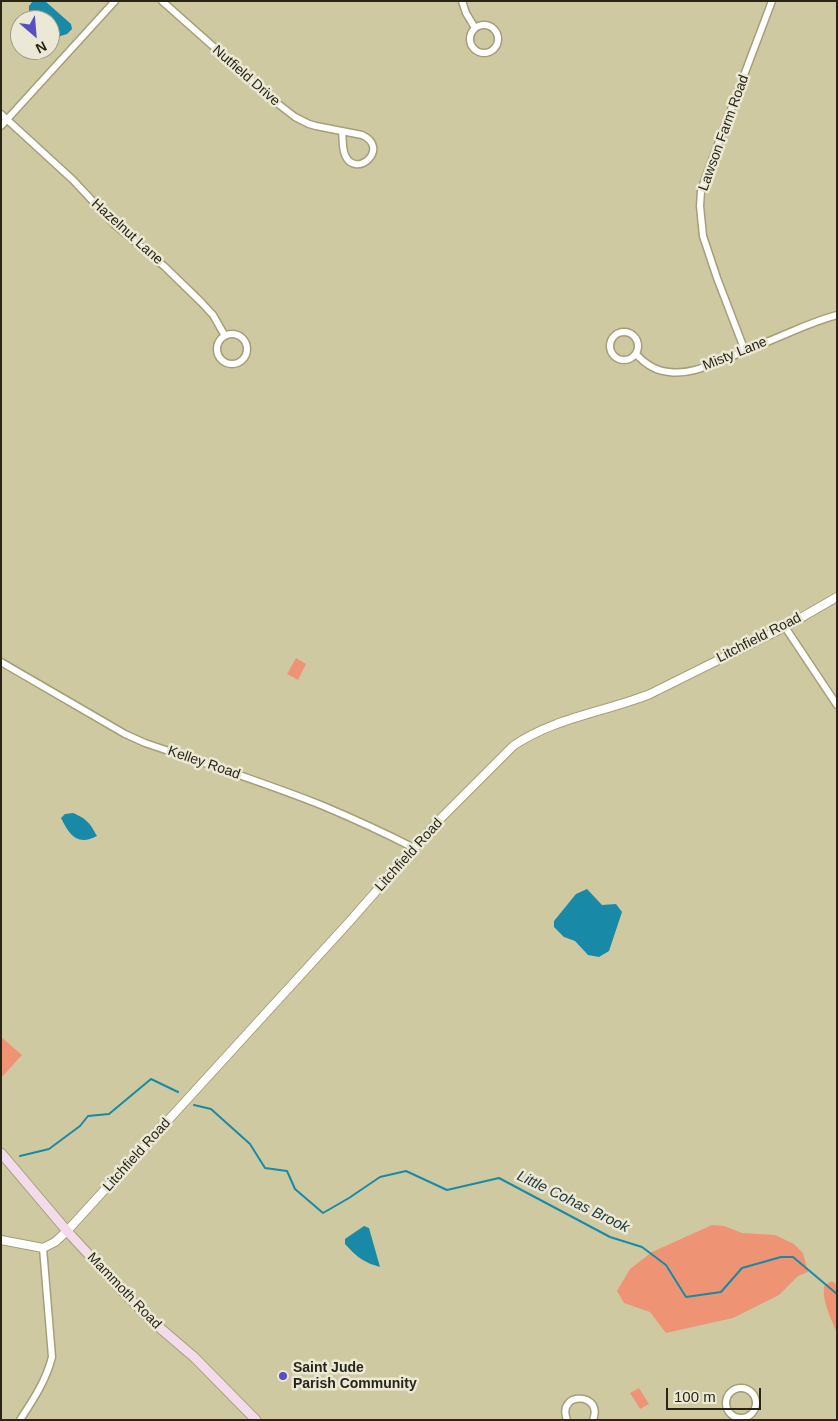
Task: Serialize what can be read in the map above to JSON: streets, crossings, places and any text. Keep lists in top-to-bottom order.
{
  "streets": {
    "main road": ["Mammoth Road"],
    "street": [
      "Nutfield Drive",
      "Lawson Farm Road",
      "Hazelnut Lane",
      "Misty Lane",
      "Litchfield Road",
      "Kelley Road"
    ]
  },
  "crossings": [
    ["Lawson Farm Road", "Misty Lane"],
    ["Litchfield Road", "Kelley Road"],
    ["Litchfield Road", "Mammoth Road"]
  ],
  "water": ["Little Cohas Brook"],
  "places": ["Saint Jude Parish Community"],
  "scale_bar": "100 m",
  "north": "bottom right"
}
